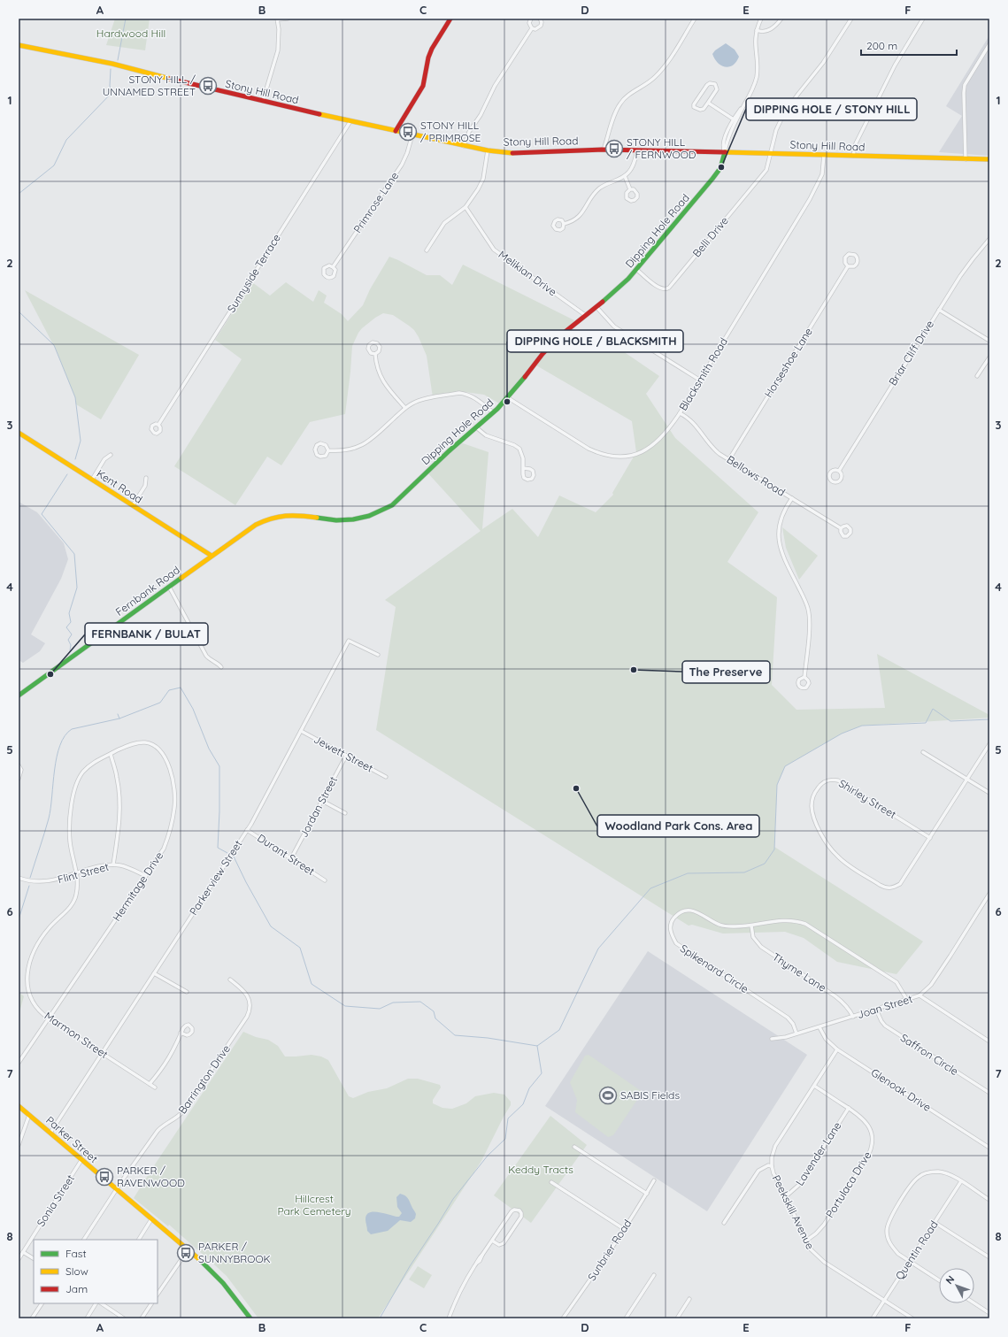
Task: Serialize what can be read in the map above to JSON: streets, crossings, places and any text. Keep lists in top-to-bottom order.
{
  "streets": {
    "main road": [
      "Stony Hill Road",
      "Dipping Hole Road",
      "Kent Road",
      "Fernbank Road",
      "Parker Street"
    ],
    "street": [
      "Primrose Lane",
      "Belli Drive",
      "Sunnyside Terrace",
      "Melikian Drive",
      "Briar Cliff Drive",
      "Horseshoe Lane",
      "Blacksmith Road",
      "Bellows Road",
      "Jewett Street",
      "Shirley Street",
      "Jordan Street",
      "Durant Street",
      "Flint Street",
      "Parkerview Street",
      "Hermitage Drive",
      "Spikenard Circle",
      "Thyme Lane",
      "Joan Street",
      "Marmon Street",
      "Saffron Circle",
      "Barrington Drive",
      "Glenoak Drive",
      "Lavender Lane",
      "Portulaca Drive",
      "Sonia Street",
      "Peekskill Avenue",
      "Sunbrier Road",
      "Quentin Road"
    ]
  },
  "crossings": [
    ["Stony Hill Road", "Primrose Lane"],
    ["Stony Hill Road", "Dipping Hole Road"],
    ["Stony Hill Road", "Belli Drive"],
    ["Stony Hill Road", "Sunnyside Terrace"],
    ["Stony Hill Road", "Blacksmith Road"],
    ["Dipping Hole Road", "Belli Drive"],
    ["Dipping Hole Road", "Melikian Drive"],
    ["Dipping Hole Road", "Blacksmith Road"],
    ["Dipping Hole Road", "Fernbank Road"],
    ["Horseshoe Lane", "Bellows Road"],
    ["Blacksmith Road", "Bellows Road"],
    ["Kent Road", "Fernbank Road"],
    ["Jewett Street", "Jordan Street"],
    ["Jewett Street", "Parkerview Street"],
    ["Jordan Street", "Durant Street"],
    ["Durant Street", "Parkerview Street"],
    ["Flint Street", "Hermitage Drive"],
    ["Flint Street", "Marmon Street"],
    ["Parkerview Street", "Marmon Street"],
    ["Parkerview Street", "Parker Street"],
    ["Hermitage Drive", "Marmon Street"],
    ["Spikenard Circle", "Thyme Lane"],
    ["Spikenard Circle", "Joan Street"],
    ["Thyme Lane", "Joan Street"],
    ["Joan Street", "Saffron Circle"],
    ["Joan Street", "Glenoak Drive"],
    ["Barrington Drive", "Parker Street"],
    ["Glenoak Drive", "Peekskill Avenue"],
    ["Parker Street", "Sonia Street"],
    ["Lavender Lane", "Portulaca Drive"],
    ["Lavender Lane", "Peekskill Avenue"],
    ["Portulaca Drive", "Peekskill Avenue"],
    ["Peekskill Avenue", "Quentin Road"]
  ],
  "parks": ["Hardwood Hill", "Keddy Tracts", "Hillcrest Park Cemetery"],
  "places": {
    "bus stop": [
      "STONY HILL / UNNAMED STREET",
      "STONY HILL / PRIMROSE",
      "STONY HILL / FERNWOOD",
      "PARKER / RAVENWOOD",
      "PARKER / SUNNYBROOK"
    ],
    "other": [
      "DIPPING HOLE / STONY HILL",
      "DIPPING HOLE / BLACKSMITH",
      "The Preserve",
      "FERNBANK / BULAT",
      "Woodland Park Cons. Area"
    ],
    "sports": ["SABIS Fields"]
  },
  "legend": ["Fast", "Slow", "Jam"],
  "scale_bar": "200 m",
  "north": "top left",
  "grid": {
    "columns": [
      "A",
      "B",
      "C",
      "D",
      "E",
      "F"
    ],
    "rows": [
      "1",
      "2",
      "3",
      "4",
      "5",
      "6",
      "7",
      "8"
    ]
  }
}
